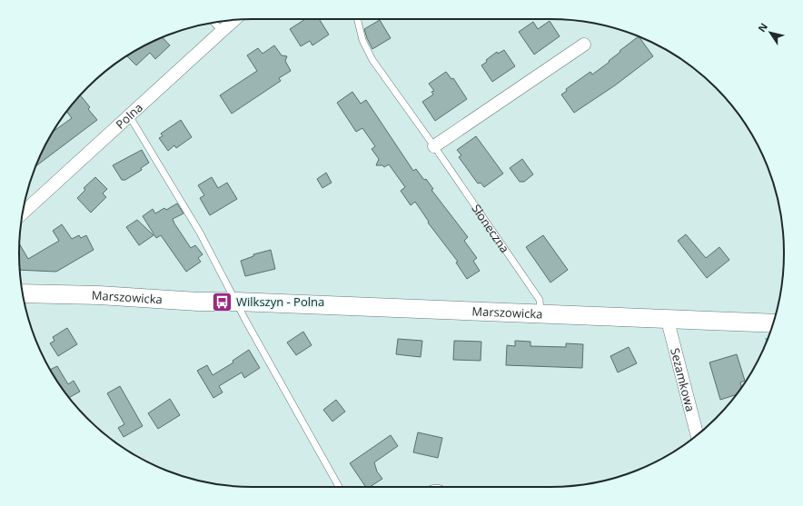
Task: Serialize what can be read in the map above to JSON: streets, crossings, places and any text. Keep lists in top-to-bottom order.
{
  "streets": {
    "street": ["Polna", "Marszowicka", "Sezamkowa"],
    "lane": ["Słoneczna"]
  },
  "crossings": [
    ["Słoneczna", "Marszowicka"],
    ["Marszowicka", "Sezamkowa"]
  ],
  "places": {
    "bus stop": ["Wilkszyn - Polna"]
  },
  "north": "top left"
}
